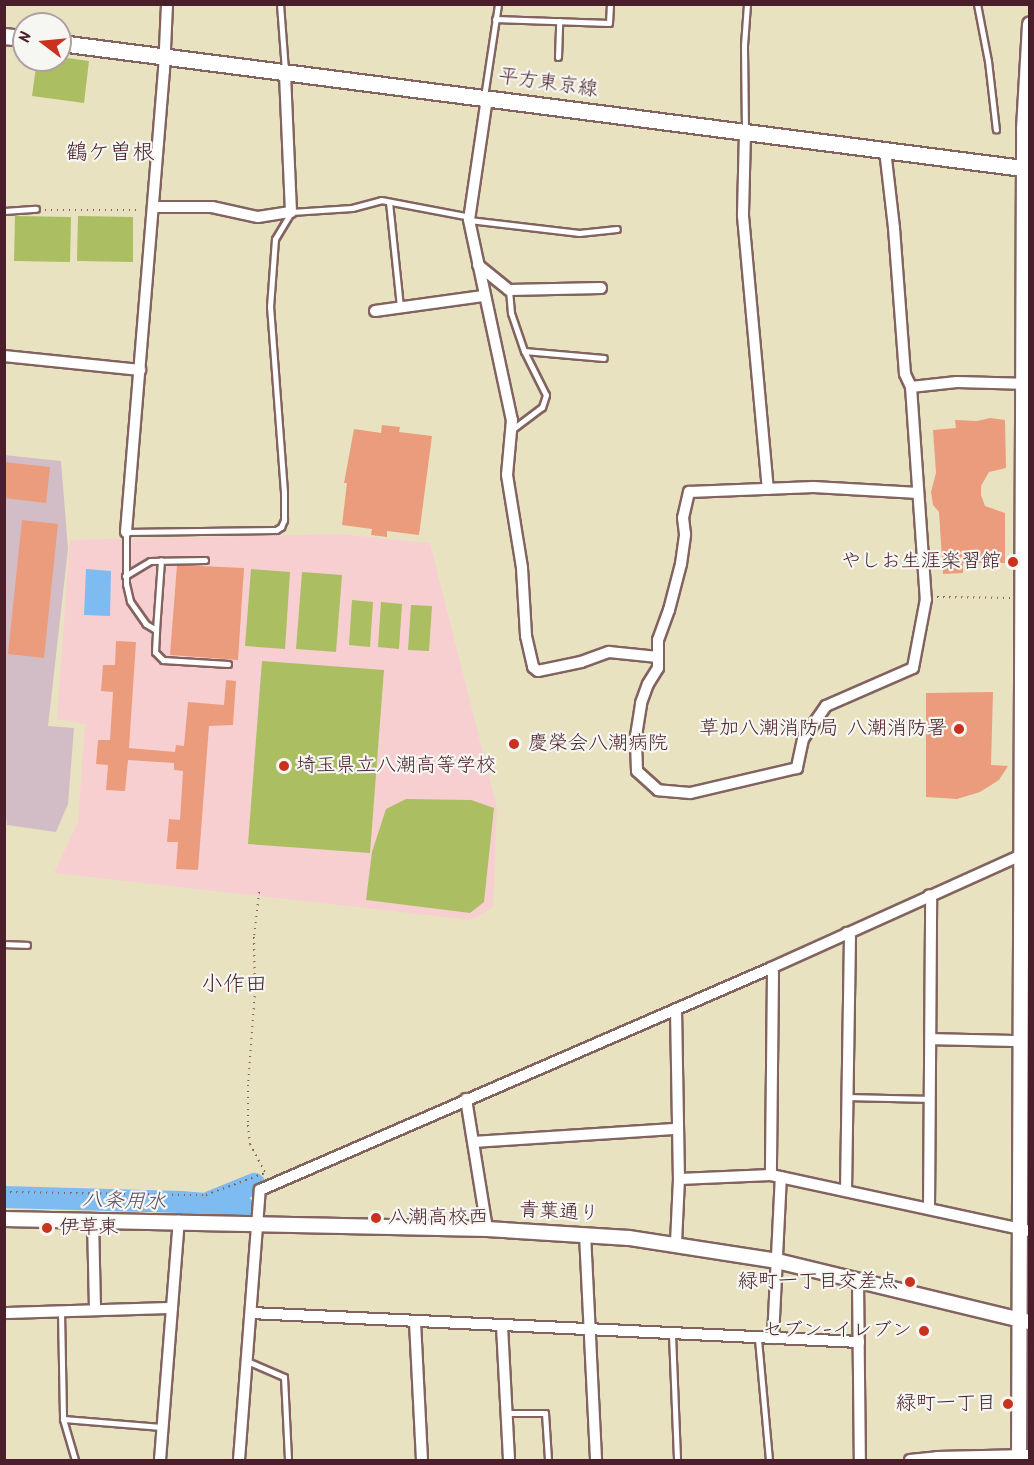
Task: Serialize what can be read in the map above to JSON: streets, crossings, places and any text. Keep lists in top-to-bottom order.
{
  "streets": {
    "main road": ["平方東京線"],
    "street": ["青葉通り"]
  },
  "districts": ["鶴ケ曽根", "小作田"],
  "water": ["八条用水"],
  "places": [
    "やしお生涯楽習館",
    "草加八潮消防局 八潮消防署",
    "慶榮会八潮病院",
    "埼玉県立八潮高等学校",
    "八潮高校西",
    "伊草東",
    "緑町一丁目交差点",
    "セブン-イレブン",
    "緑町一丁目"
  ],
  "north": "left"
}
